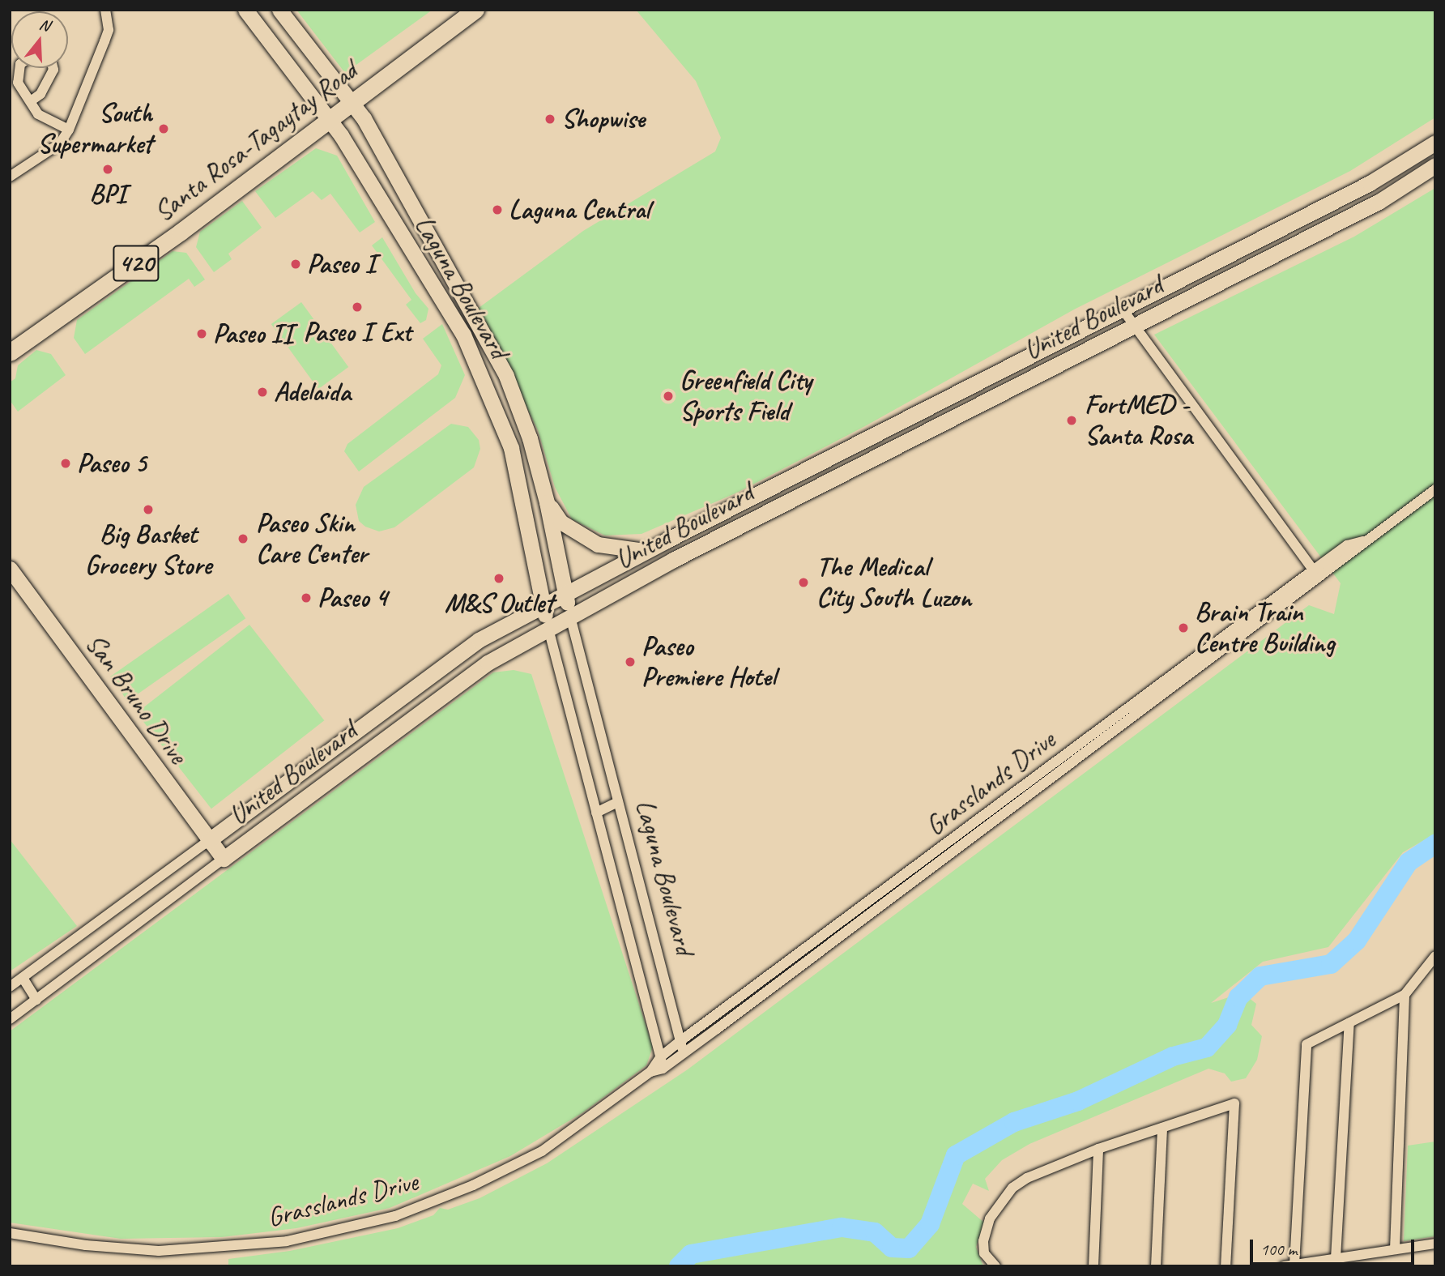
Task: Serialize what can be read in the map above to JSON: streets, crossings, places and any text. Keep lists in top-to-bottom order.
{
  "streets": {
    "main road": [
      "Santa Rosa-Tagaytay Road",
      "420",
      "Laguna Boulevard",
      "United Boulevard",
      "San Bruno Drive"
    ],
    "street": ["Grasslands Drive"]
  },
  "crossings": [
    ["Santa Rosa-Tagaytay Road", "Laguna Boulevard"],
    ["Laguna Boulevard", "United Boulevard"],
    ["Laguna Boulevard", "Grasslands Drive"],
    ["United Boulevard", "San Bruno Drive"]
  ],
  "places": [
    "Shopwise",
    "South Supermarket",
    "BPI",
    "Laguna Central",
    "Paseo I",
    "Paseo I Ext",
    "Paseo II",
    "Adelaida",
    "Greenfield City Sports Field",
    "FortMED - Santa Rosa",
    "Paseo 5",
    "Big Basket Grocery Store",
    "Paseo Skin Care Center",
    "M&S Outlet",
    "The Medical City South Luzon",
    "Paseo 4",
    "Brain Train Centre Building",
    "Paseo Premiere Hotel"
  ],
  "scale_bar": "100 m",
  "north": "top"
}
